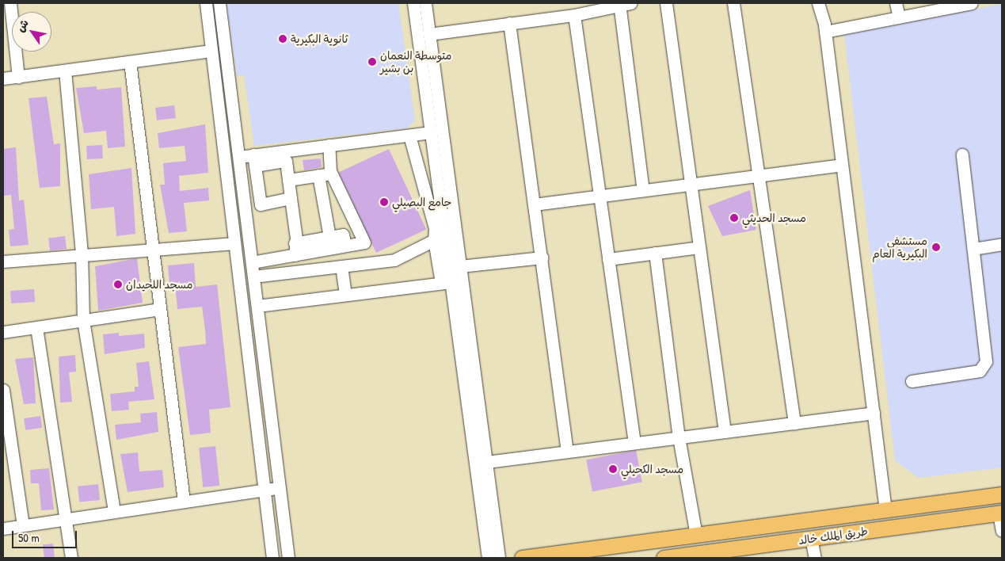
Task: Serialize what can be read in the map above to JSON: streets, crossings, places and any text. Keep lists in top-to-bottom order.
{
  "streets": {
    "main road": ["طريق الملك خالد"]
  },
  "places": [
    "ثانوية البكيرية",
    "متوسطة النعمان بن بشير",
    "جامع البصيلي",
    "مسجد الحديثي",
    "مستشفى البكيرية العام",
    "مسجد اللحيدان",
    "مسجد الكحيلي"
  ],
  "scale_bar": "50 m",
  "north": "top left"
}
